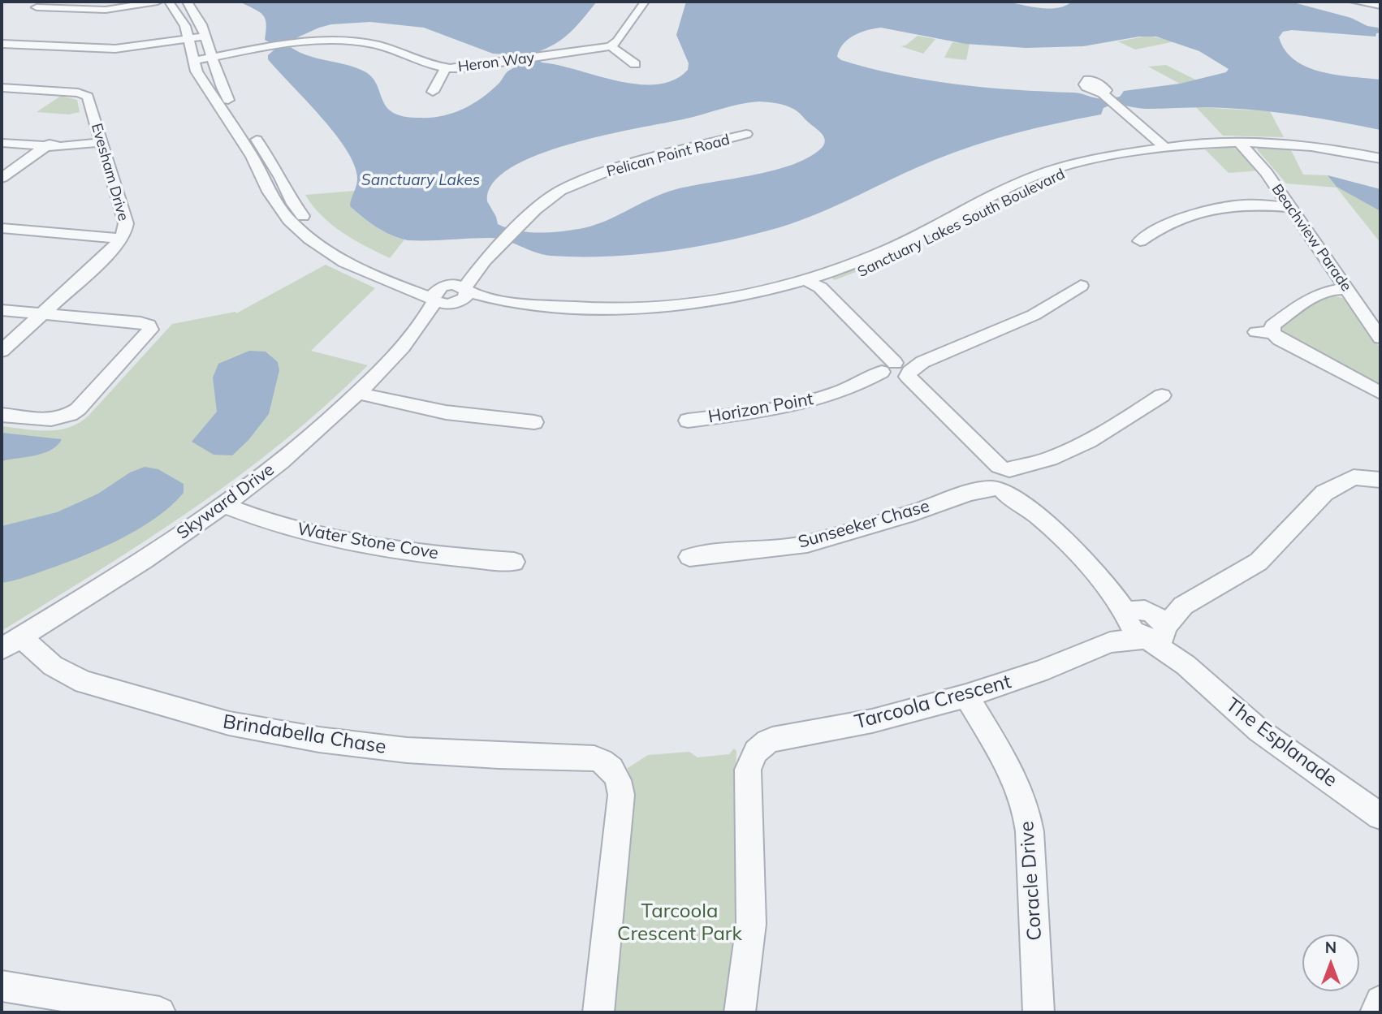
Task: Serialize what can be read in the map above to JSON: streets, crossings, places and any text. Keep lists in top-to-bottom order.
{
  "streets": {
    "street": [
      "Heron Way",
      "Pelican Point Road",
      "Evesham Drive",
      "Sanctuary Lakes South Boulevard",
      "Beachview Parade",
      "Horizon Point",
      "Skyward Drive",
      "Sunseeker Chase",
      "Water Stone Cove",
      "Tarcoola Crescent",
      "Brindabella Chase",
      "The Esplanade",
      "Coracle Drive"
    ]
  },
  "crossings": [
    ["Heron Way", "Sanctuary Lakes South Boulevard"],
    ["Pelican Point Road", "Sanctuary Lakes South Boulevard"],
    ["Pelican Point Road", "Skyward Drive"],
    ["Sanctuary Lakes South Boulevard", "Beachview Parade"],
    ["Sanctuary Lakes South Boulevard", "Skyward Drive"],
    ["Skyward Drive", "Water Stone Cove"],
    ["Skyward Drive", "Brindabella Chase"],
    ["Tarcoola Crescent", "The Esplanade"],
    ["Tarcoola Crescent", "Coracle Drive"]
  ],
  "water": ["Sanctuary Lakes"],
  "parks": ["Tarcoola Crescent Park"],
  "north": "top"
}
